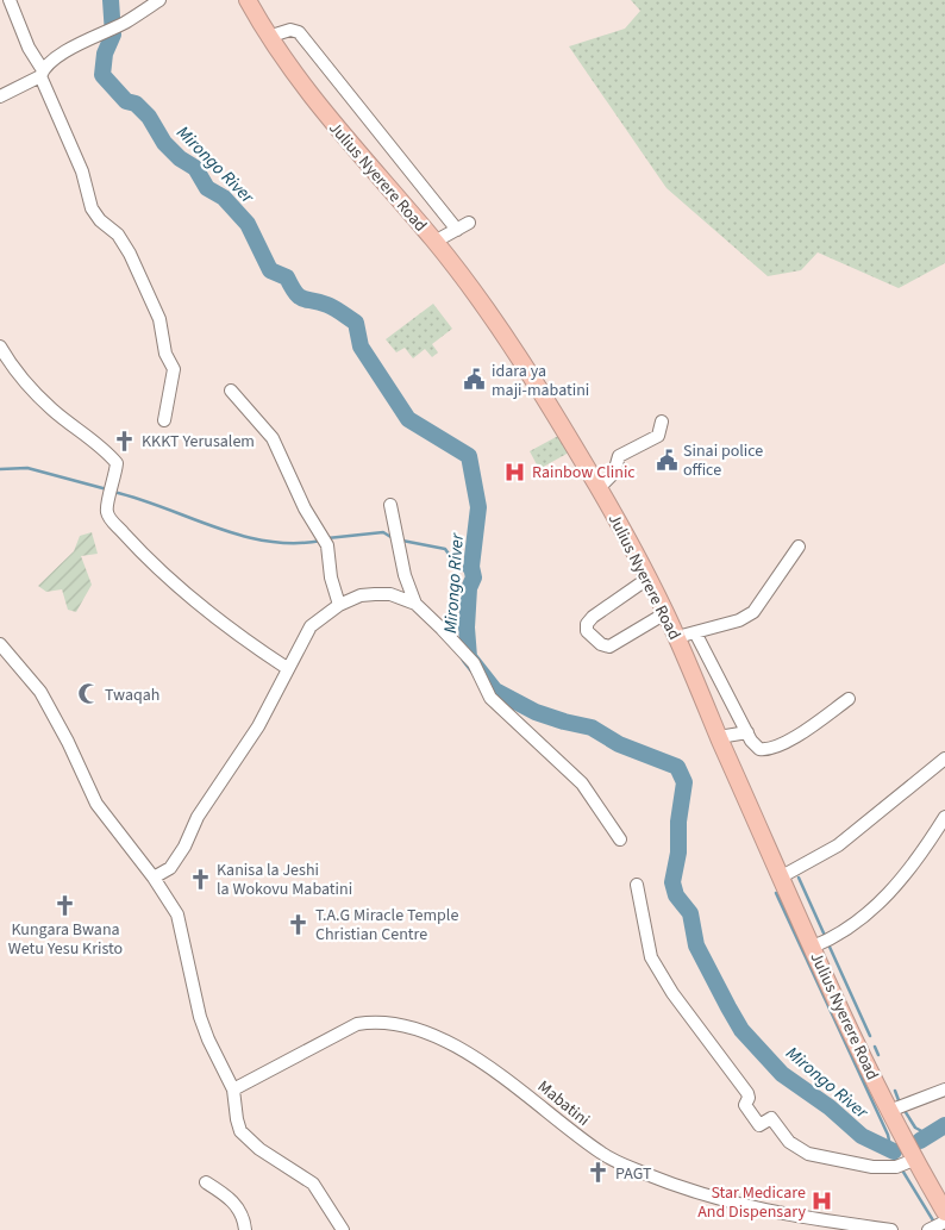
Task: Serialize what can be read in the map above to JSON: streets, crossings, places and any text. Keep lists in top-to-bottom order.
{
  "streets": {
    "highway": ["Julius Nyerere Road"],
    "street": ["Mabatini"]
  },
  "water": ["Mirongo River"],
  "places": {
    "public building": ["idara ya maji-mabatini", "Sinai police office"],
    "church": [
      "KKKT Yerusalem",
      "Kanisa la Jeshi la Wokovu Mabatini",
      "Kungara Bwana Wetu Yesu Kristo",
      "T.A.G Miracle Temple Christian Centre",
      "PAGT"
    ],
    "hospital": ["Rainbow Clinic", "Star Medicare And Dispensary"],
    "mosque": ["Twaqah"]
  }
}
